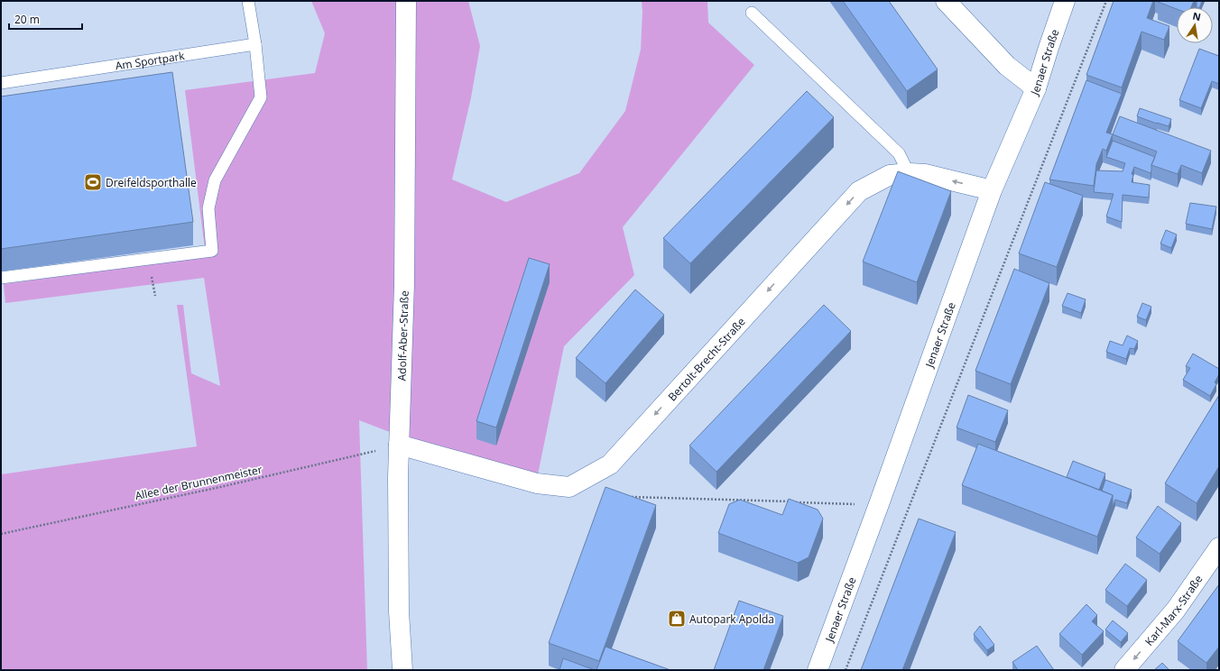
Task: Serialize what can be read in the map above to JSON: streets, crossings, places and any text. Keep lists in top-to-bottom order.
{
  "streets": {
    "street": [
      "Jenaer Straße",
      "Adolf-Aber-Straße",
      "Bertolt-Brecht-Straße",
      "Karl-Marx-Straße"
    ],
    "lane": ["Am Sportpark"],
    "path": ["Allee der Brunnenmeister"]
  },
  "crossings": [
    ["Jenaer Straße", "Bertolt-Brecht-Straße"],
    ["Adolf-Aber-Straße", "Bertolt-Brecht-Straße"],
    ["Adolf-Aber-Straße", "Allee der Brunnenmeister"],
    ["Bertolt-Brecht-Straße", "Allee der Brunnenmeister"]
  ],
  "one_way": ["Bertolt-Brecht-Straße", "Karl-Marx-Straße"],
  "places": {
    "sports": ["Dreifeldsporthalle"],
    "shop": ["Autopark Apolda"]
  },
  "scale_bar": "20 m",
  "north": "top"
}
